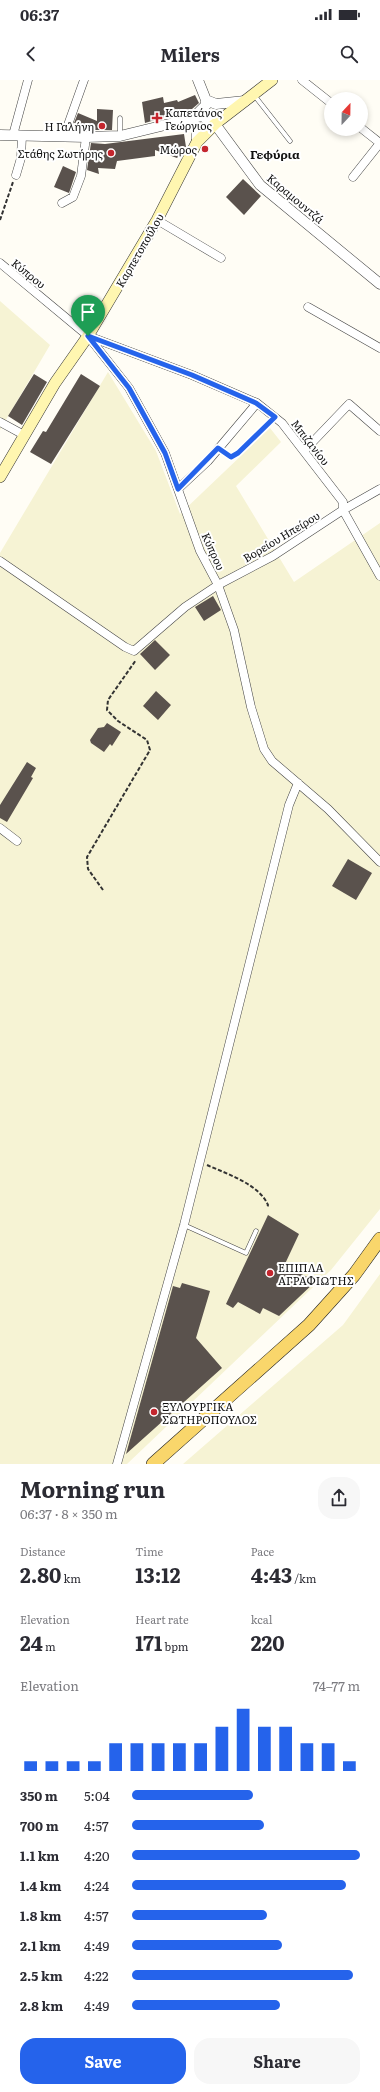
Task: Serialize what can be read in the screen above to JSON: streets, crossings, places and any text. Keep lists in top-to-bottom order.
{
  "streets": {
    "main road": ["Καρπετοπούλου"],
    "street": [
      "Καραμουντζά",
      "Κύπρου",
      "Μπιζανίου",
      "Βορείου Ηπείρου"
    ]
  },
  "crossings": [
    ["Καραμουντζά", "Καρπετοπούλου"],
    ["Καρπετοπούλου", "Κύπρου"],
    ["Καρπετοπούλου", "Μπιζανίου"],
    ["Κύπρου", "Μπιζανίου"],
    ["Κύπρου", "Βορείου Ηπείρου"],
    ["Μπιζανίου", "Βορείου Ηπείρου"]
  ],
  "districts": ["Γεφύρια"],
  "places": {
    "health": ["Καπετάνος Γεώργιος"],
    "other": [
      "Η Γαλήνη",
      "Μώρος",
      "Στάθης Σωτήρης",
      "ΕΠΙΠΛΑ ΑΓΡΑΦΙΩΤΗΣ",
      "ΞΥΛΟΥΡΓΙΚΑ ΣΩΤΗΡΟΠΟΥΛΟΣ"
    ]
  },
  "north": "top",
  "page": {
    "status": "06:37",
    "header": "Milers",
    "heading": ["Morning run", "06:37 · 8 × 350 m"],
    "stats": [
      ["Distance", "2.80 km"],
      ["Time", "13:12"],
      ["Pace", "4:43 /km"],
      ["Elevation", "24 m"],
      ["Heart rate", "171 bpm"],
      ["kcal", "220"]
    ],
    "chart": ["Elevation", "74–77 m"],
    "list": [
      {
        "name": "350 m",
        "note": "5:04"
      },
      {
        "name": "700 m",
        "note": "4:57"
      },
      {
        "name": "1.1 km",
        "note": "4:20"
      },
      {
        "name": "1.4 km",
        "note": "4:24"
      },
      {
        "name": "1.8 km",
        "note": "4:57"
      },
      {
        "name": "2.1 km",
        "note": "4:49"
      },
      {
        "name": "2.5 km",
        "note": "4:22"
      },
      {
        "name": "2.8 km",
        "note": "4:49"
      }
    ],
    "buttons": ["Save", "Share"]
  }
}
